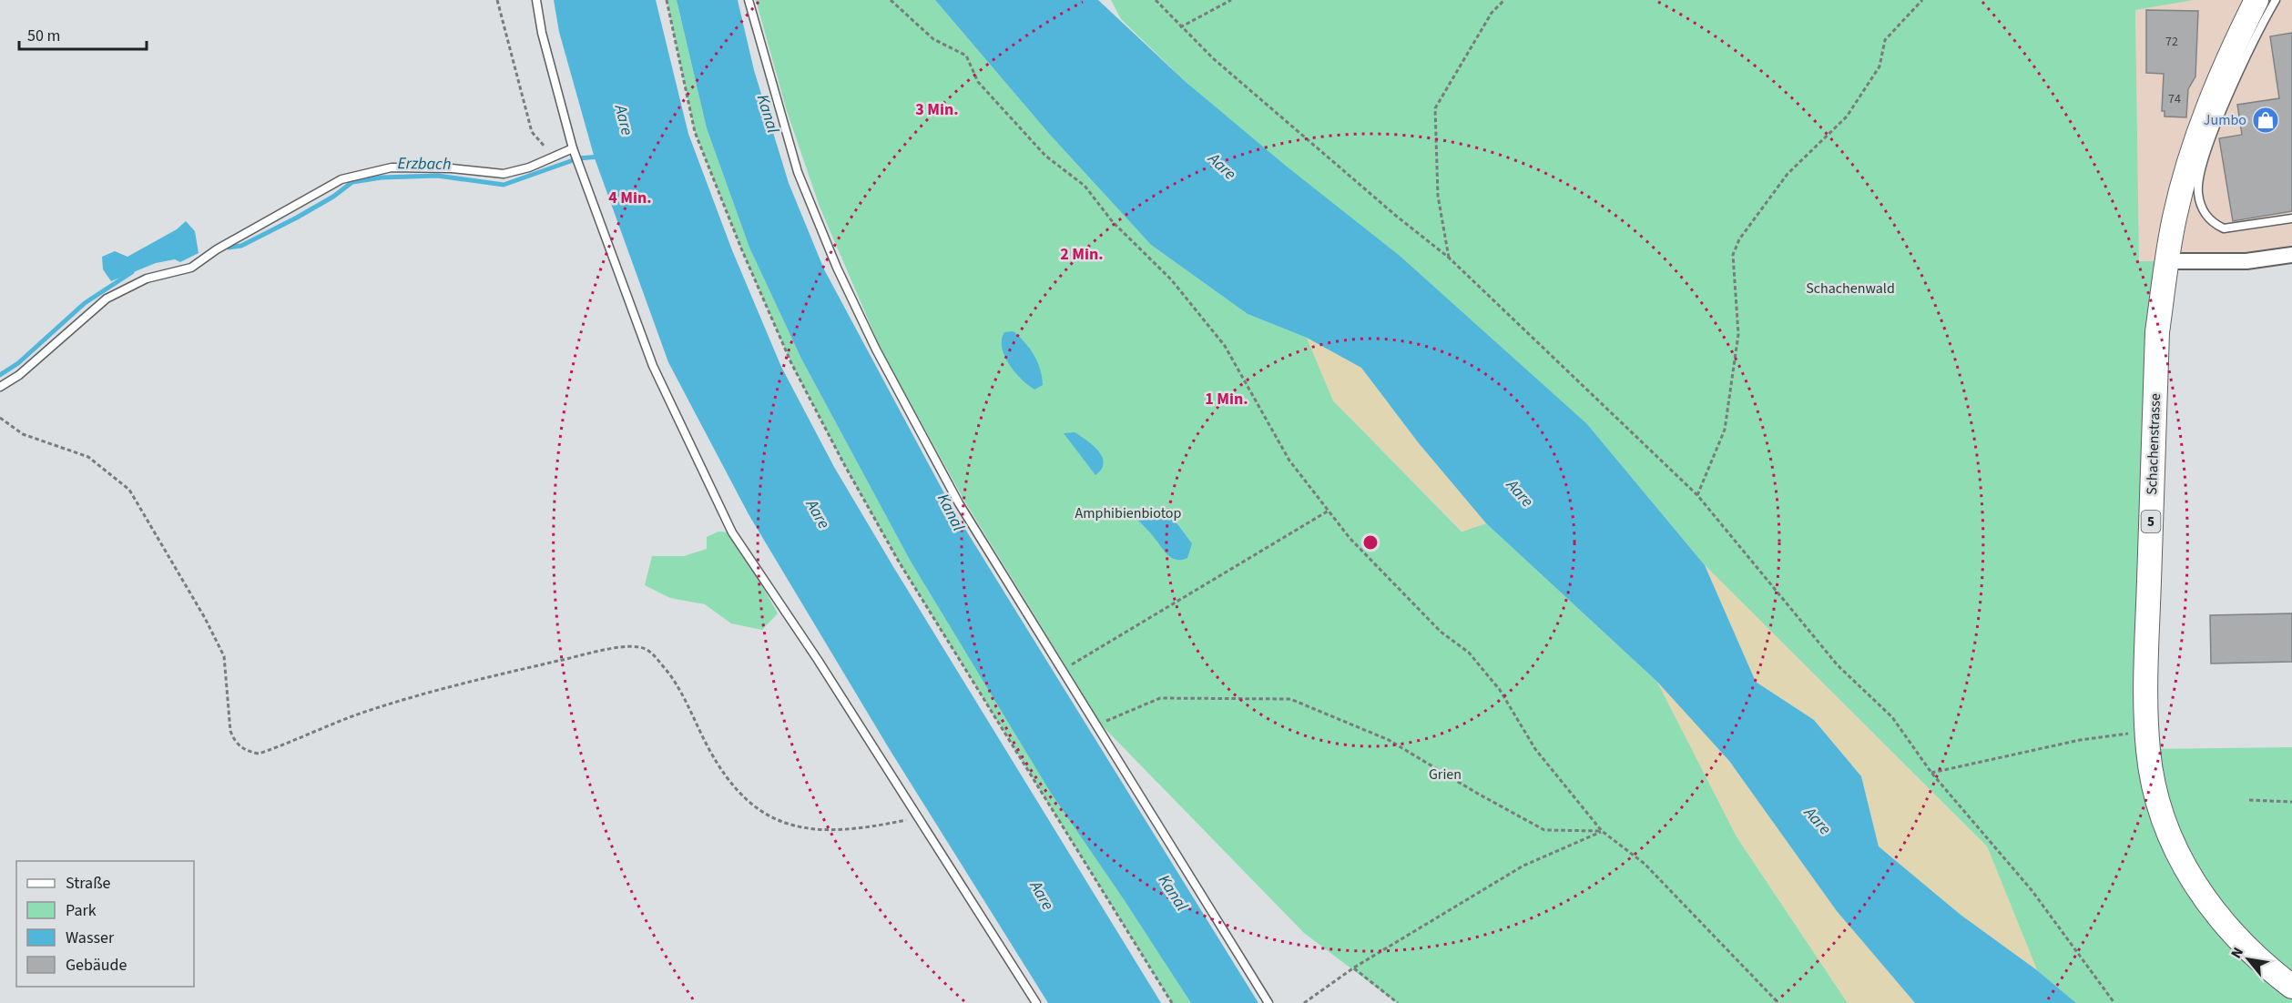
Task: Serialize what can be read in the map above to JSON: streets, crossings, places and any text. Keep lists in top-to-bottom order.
{
  "streets": {
    "main road": ["Schachenstrasse", "5"]
  },
  "water": ["Kanal", "Aare", "Erzbach"],
  "parks": ["Schachenwald", "Amphibienbiotop", "Grien"],
  "places": {
    "shop": ["Jumbo"]
  },
  "house_numbers": ["72", "74"],
  "legend": [
    "Straße",
    "Park",
    "Wasser",
    "Gebäude"
  ],
  "scale_bar": "50 m",
  "north": "top left",
  "rings": [
    "3 Min.",
    "4 Min.",
    "2 Min.",
    "1 Min."
  ]
}
